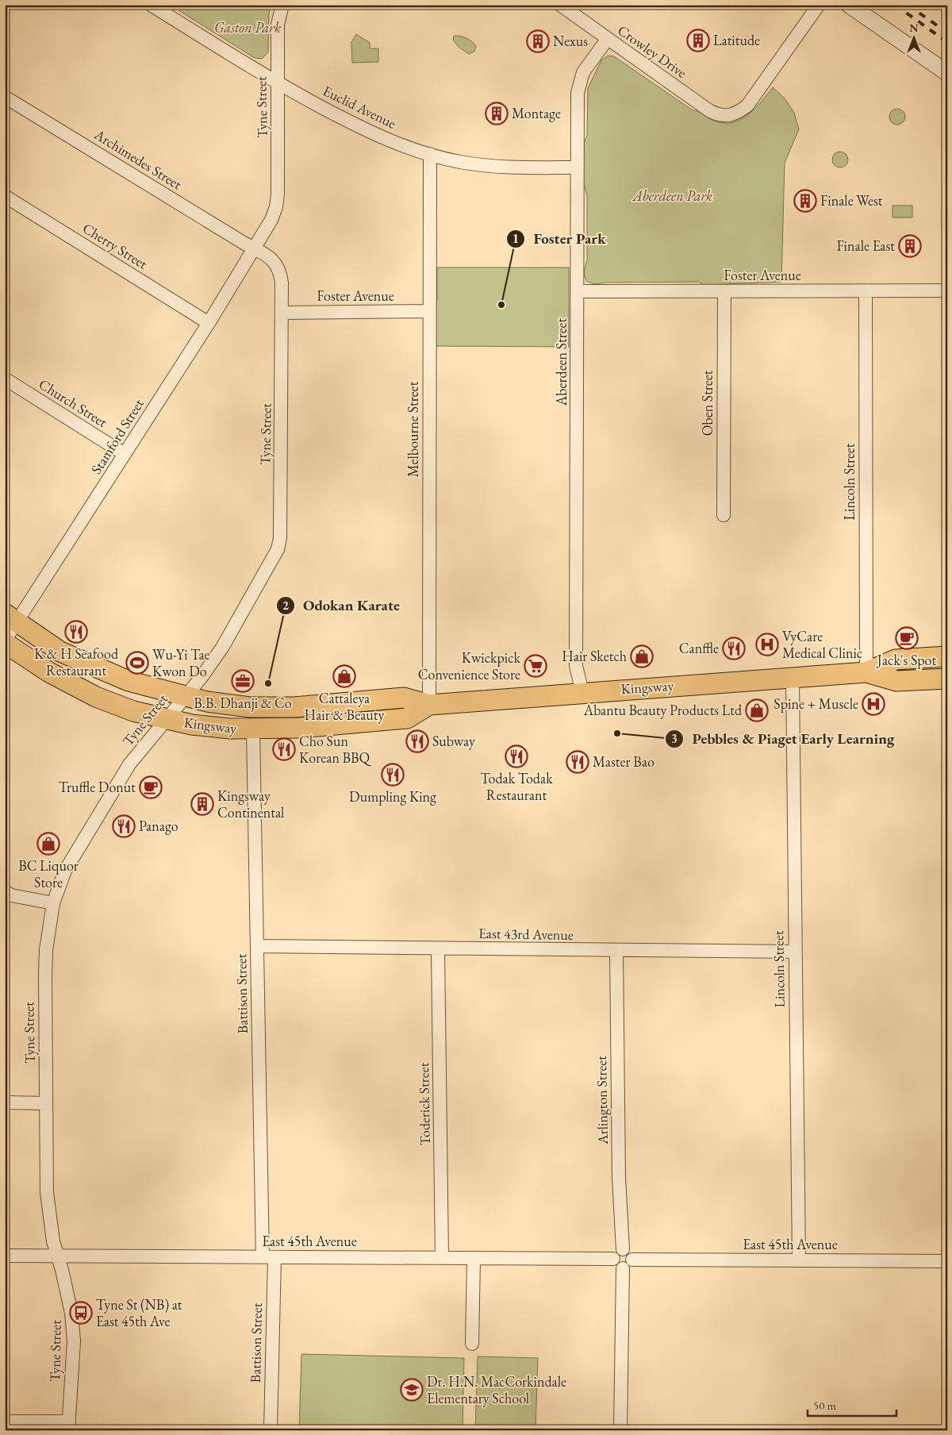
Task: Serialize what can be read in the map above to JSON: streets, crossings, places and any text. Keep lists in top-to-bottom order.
{
  "streets": {
    "main road": ["Kingsway"],
    "street": [
      "Crowley Drive",
      "Tyne Street",
      "Euclid Avenue",
      "Archimedes Street",
      "Cherry Street",
      "Foster Avenue",
      "Aberdeen Street",
      "Church Street",
      "Oben Street",
      "Melbourne Street",
      "Stamford Street",
      "Lincoln Street",
      "East 43rd Avenue",
      "Battison Street",
      "Arlington Street",
      "Toderick Street",
      "East 45th Avenue"
    ]
  },
  "crossings": [
    ["Crowley Drive", "Aberdeen Street"],
    ["Tyne Street", "Euclid Avenue"],
    ["Tyne Street", "Archimedes Street"],
    ["Tyne Street", "Foster Avenue"],
    ["Tyne Street", "Stamford Street"],
    ["Tyne Street", "Kingsway"],
    ["Tyne Street", "East 45th Avenue"],
    ["Euclid Avenue", "Aberdeen Street"],
    ["Euclid Avenue", "Melbourne Street"],
    ["Archimedes Street", "Stamford Street"],
    ["Cherry Street", "Stamford Street"],
    ["Foster Avenue", "Aberdeen Street"],
    ["Foster Avenue", "Oben Street"],
    ["Foster Avenue", "Melbourne Street"],
    ["Foster Avenue", "Lincoln Street"],
    ["Aberdeen Street", "Kingsway"],
    ["Church Street", "Stamford Street"],
    ["Melbourne Street", "Kingsway"],
    ["Stamford Street", "Kingsway"],
    ["Lincoln Street", "Kingsway"],
    ["Lincoln Street", "East 43rd Avenue"],
    ["Lincoln Street", "East 45th Avenue"],
    ["Kingsway", "Battison Street"],
    ["East 43rd Avenue", "Battison Street"],
    ["East 43rd Avenue", "Arlington Street"],
    ["East 43rd Avenue", "Toderick Street"],
    ["Battison Street", "East 45th Avenue"],
    ["Arlington Street", "East 45th Avenue"],
    ["Toderick Street", "East 45th Avenue"]
  ],
  "parks": ["Gaston Park", "Aberdeen Park"],
  "places": {
    "building": [
      "Latitude",
      "Nexus",
      "Montage",
      "Finale West",
      "Finale East",
      "Kingsway Continental"
    ],
    "other": ["Foster Park", "Odokan Karate", "Pebbles & Piaget Early Learning"],
    "restaurant": [
      "K & H Seafood Restaurant",
      "Canffle",
      "Subway",
      "Cho Sun Korean BBQ",
      "Todak Todak Restaurant",
      "Master Bao",
      "Dumpling King",
      "Panago"
    ],
    "cafe": ["Jack's Spot", "Truffle Donut"],
    "hospital": ["VyCare Medical Clinic", "Spine + Muscle"],
    "shop": [
      "Hair Sketch",
      "Cattaleya Hair & Beauty",
      "Abantu Beauty Products Ltd",
      "BC Liquor Store"
    ],
    "sports": ["Wu-Yi Tae Kwon Do"],
    "supermarket": ["Kwickpick Convenience Store"],
    "office": ["B.B. Dhanji & Co"],
    "bus stop": ["Tyne St (NB) at East 45th Ave"],
    "school or university": ["Dr. H.N. MacCorkindale Elementary School"]
  },
  "scale_bar": "50 m",
  "north": "top"
}
